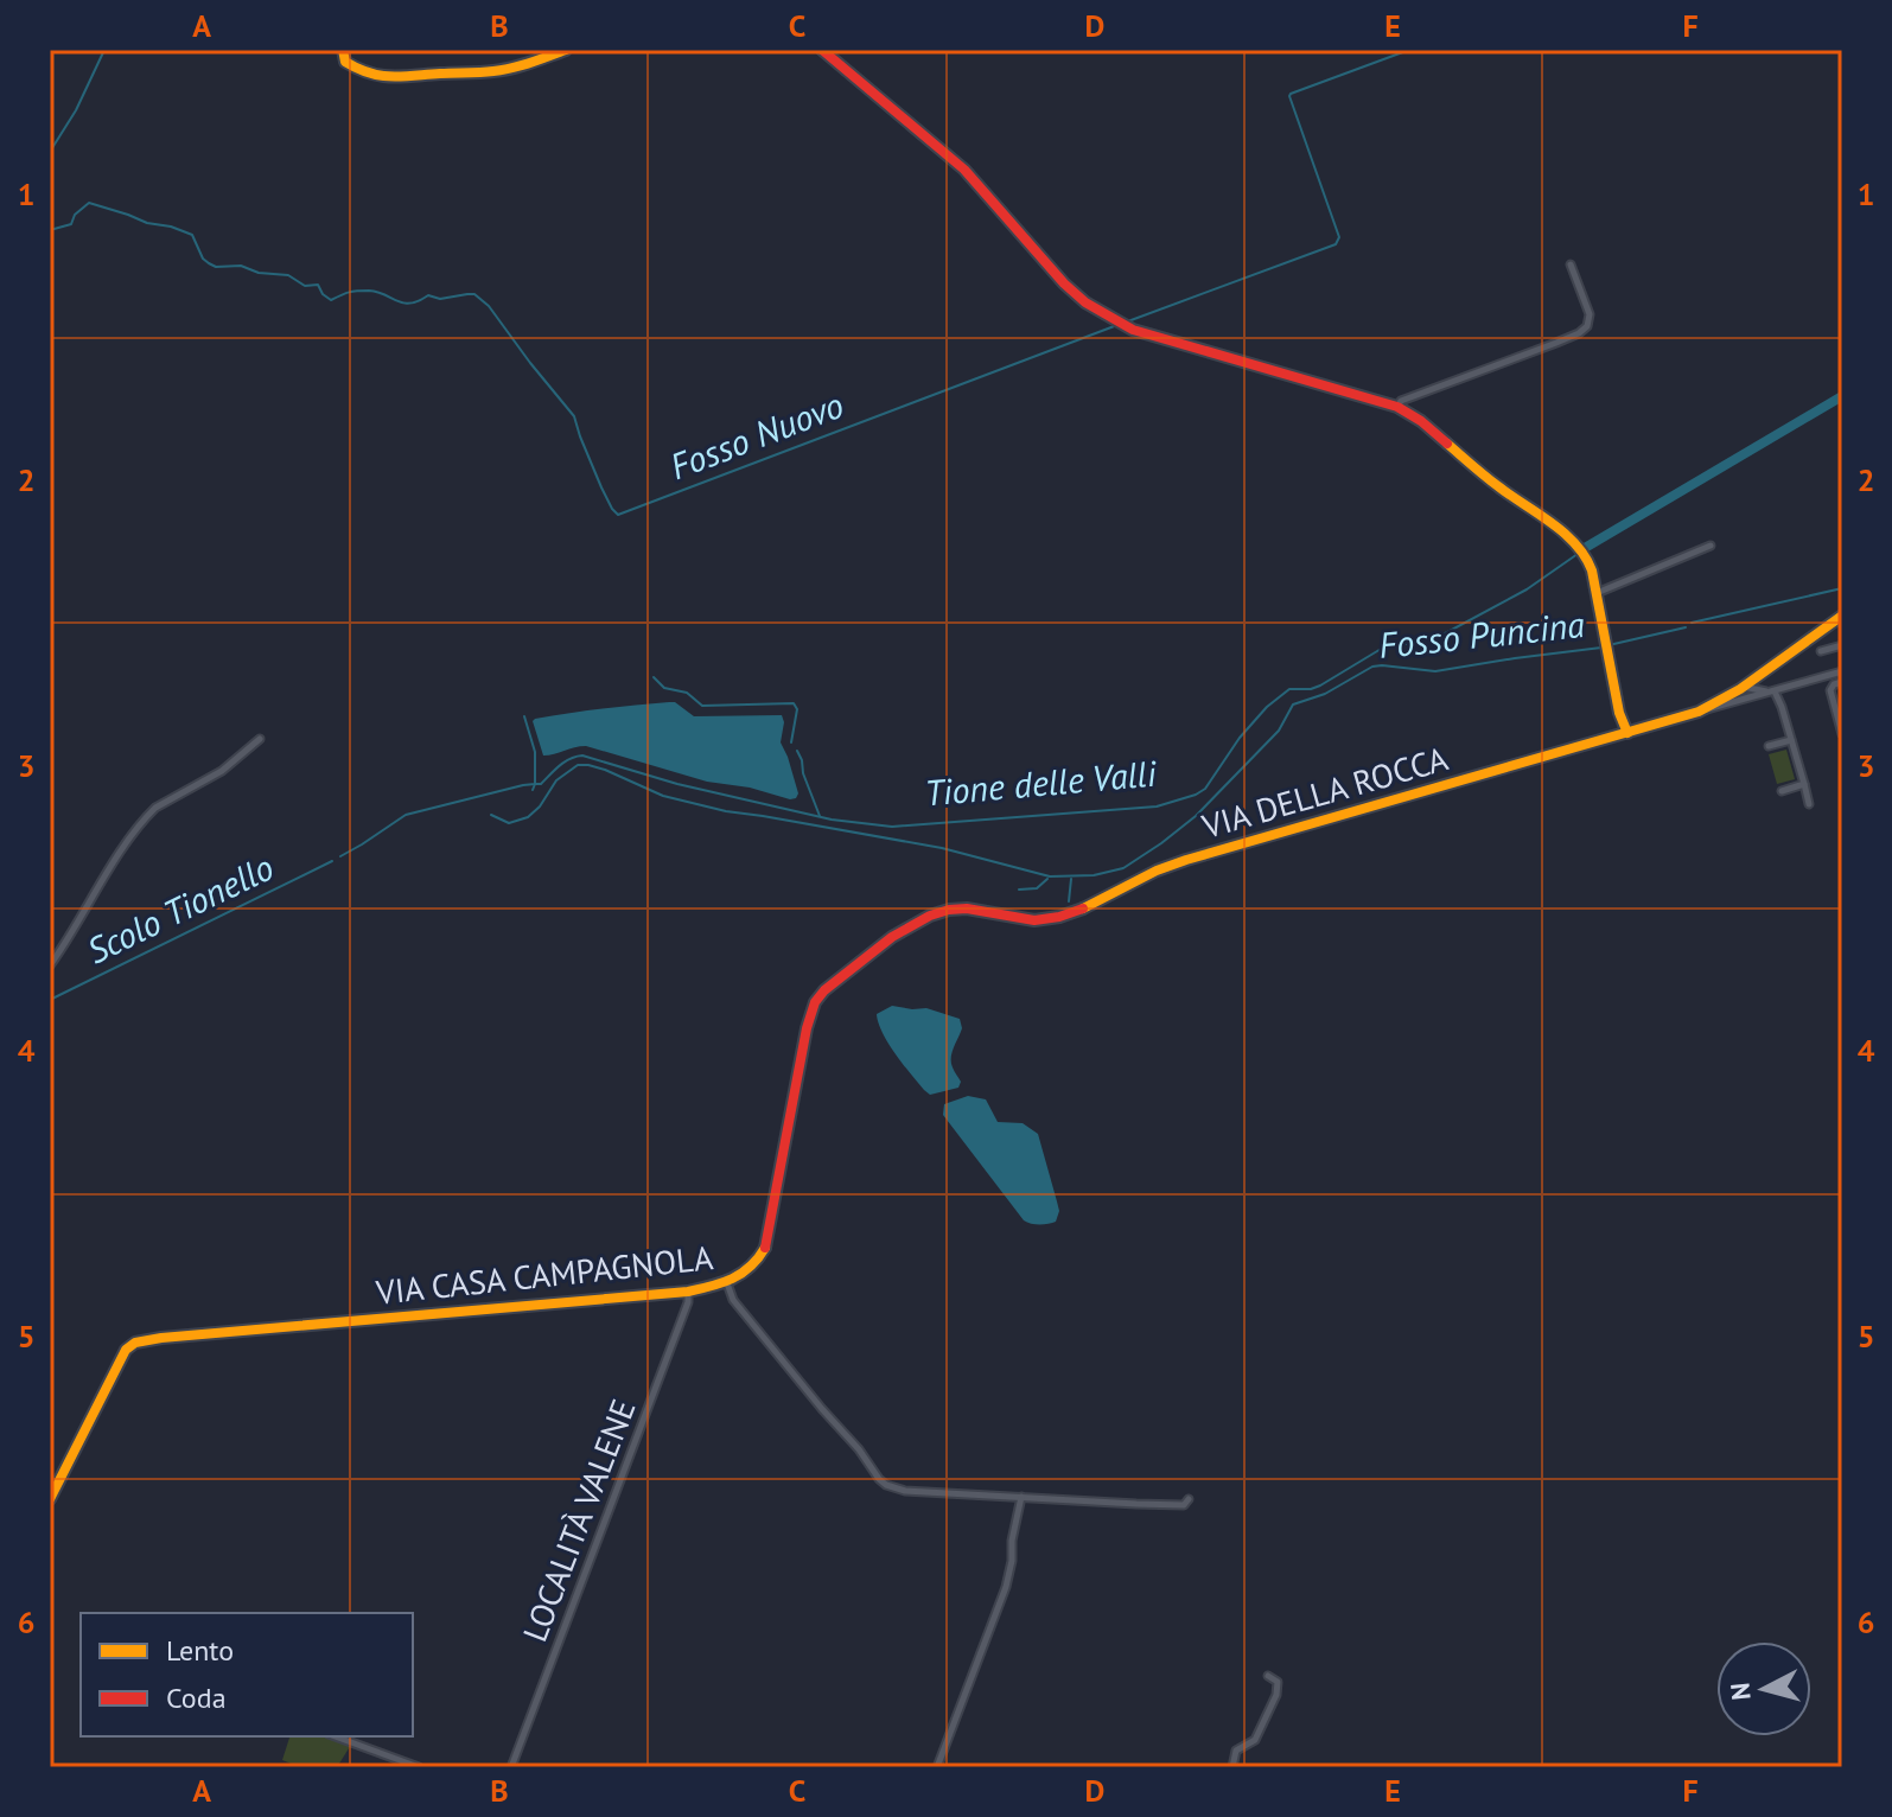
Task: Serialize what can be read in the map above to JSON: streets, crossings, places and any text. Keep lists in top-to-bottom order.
{
  "streets": {
    "street": ["VIA DELLA ROCCA", "VIA CASA CAMPAGNOLA", "LOCALITÀ VALENE"]
  },
  "crossings": [
    ["VIA DELLA ROCCA", "VIA CASA CAMPAGNOLA"],
    ["VIA CASA CAMPAGNOLA", "LOCALITÀ VALENE"]
  ],
  "water": [
    "Fosso Nuovo",
    "Fosso Puncina",
    "Tione delle Valli",
    "Scolo Tionello"
  ],
  "legend": ["Lento", "Coda"],
  "north": "left",
  "grid": {
    "columns": [
      "A",
      "B",
      "C",
      "D",
      "E",
      "F"
    ],
    "rows": [
      "1",
      "2",
      "3",
      "4",
      "5",
      "6"
    ]
  }
}
